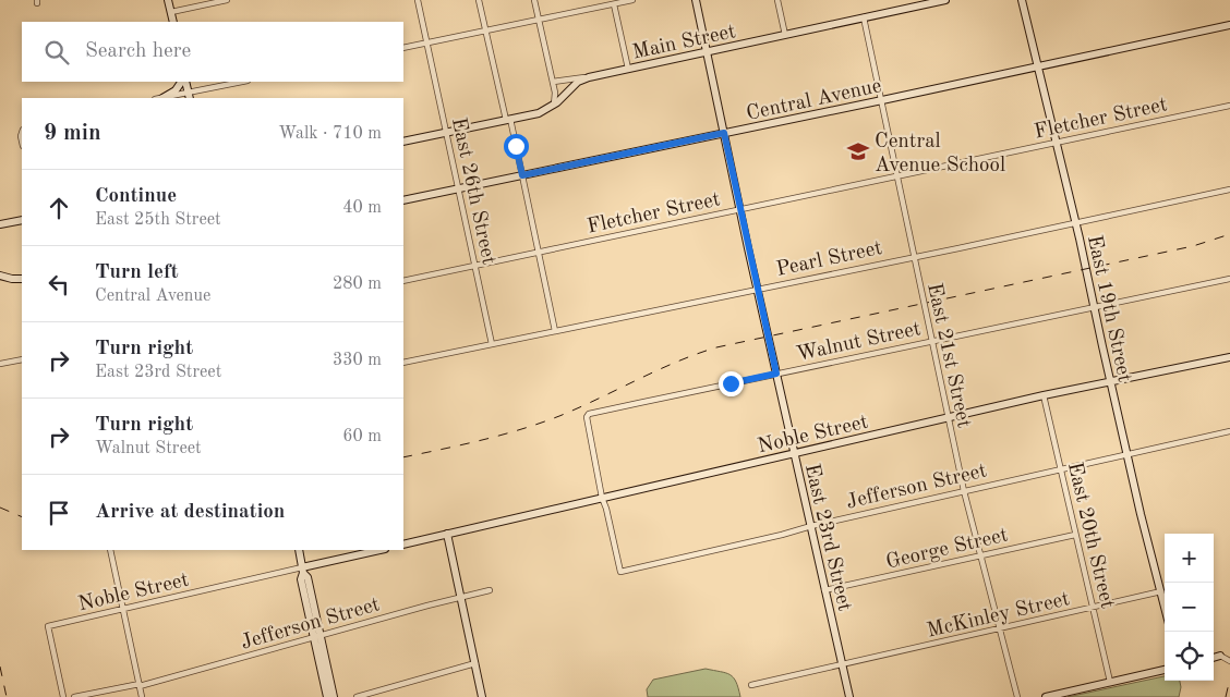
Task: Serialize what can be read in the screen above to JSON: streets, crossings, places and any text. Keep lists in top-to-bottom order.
{
  "streets": {
    "street": [
      "Main Street",
      "Central Avenue",
      "Fletcher Street",
      "East 26th Street",
      "Pearl Street",
      "East 19th Street",
      "Walnut Street",
      "East 21st Street",
      "Noble Street",
      "Jefferson Street",
      "East 20th Street",
      "East 23rd Street",
      "George Street",
      "McKinley Street"
    ]
  },
  "crossings": [
    ["Main Street", "East 26th Street"],
    ["Main Street", "East 21st Street"],
    ["Main Street", "East 23rd Street"],
    ["Central Avenue", "East 26th Street"],
    ["Central Avenue", "East 19th Street"],
    ["Central Avenue", "East 21st Street"],
    ["Central Avenue", "East 23rd Street"],
    ["Fletcher Street", "East 26th Street"],
    ["Fletcher Street", "East 19th Street"],
    ["Fletcher Street", "East 21st Street"],
    ["Fletcher Street", "East 23rd Street"],
    ["East 26th Street", "Pearl Street"],
    ["Pearl Street", "East 19th Street"],
    ["Pearl Street", "East 21st Street"],
    ["Pearl Street", "East 23rd Street"],
    ["East 19th Street", "Walnut Street"],
    ["East 19th Street", "Noble Street"],
    ["East 19th Street", "Jefferson Street"],
    ["East 19th Street", "McKinley Street"],
    ["Walnut Street", "East 21st Street"],
    ["Walnut Street", "Noble Street"],
    ["Walnut Street", "Jefferson Street"],
    ["Walnut Street", "East 23rd Street"],
    ["East 21st Street", "Noble Street"],
    ["East 21st Street", "Jefferson Street"],
    ["East 21st Street", "George Street"],
    ["East 21st Street", "McKinley Street"],
    ["Noble Street", "Jefferson Street"],
    ["Noble Street", "East 20th Street"],
    ["Noble Street", "East 23rd Street"],
    ["Jefferson Street", "East 20th Street"],
    ["Jefferson Street", "East 23rd Street"],
    ["East 20th Street", "George Street"],
    ["East 20th Street", "McKinley Street"],
    ["East 23rd Street", "George Street"],
    ["East 23rd Street", "McKinley Street"]
  ],
  "places": {
    "school or university": ["Central Avenue School"]
  },
  "page": {
    "search": "Search here",
    "heading": ["9 min", "Walk · 710 m"],
    "list": [
      ["Continue", "East 25th Street", "40 m"],
      ["Turn left", "Central Avenue", "280 m"],
      ["Turn right", "East 23rd Street", "330 m"],
      ["Turn right", "Walnut Street", "60 m"],
      "Arrive at destination"
    ],
    "map_buttons": ["+", "−"]
  }
}
